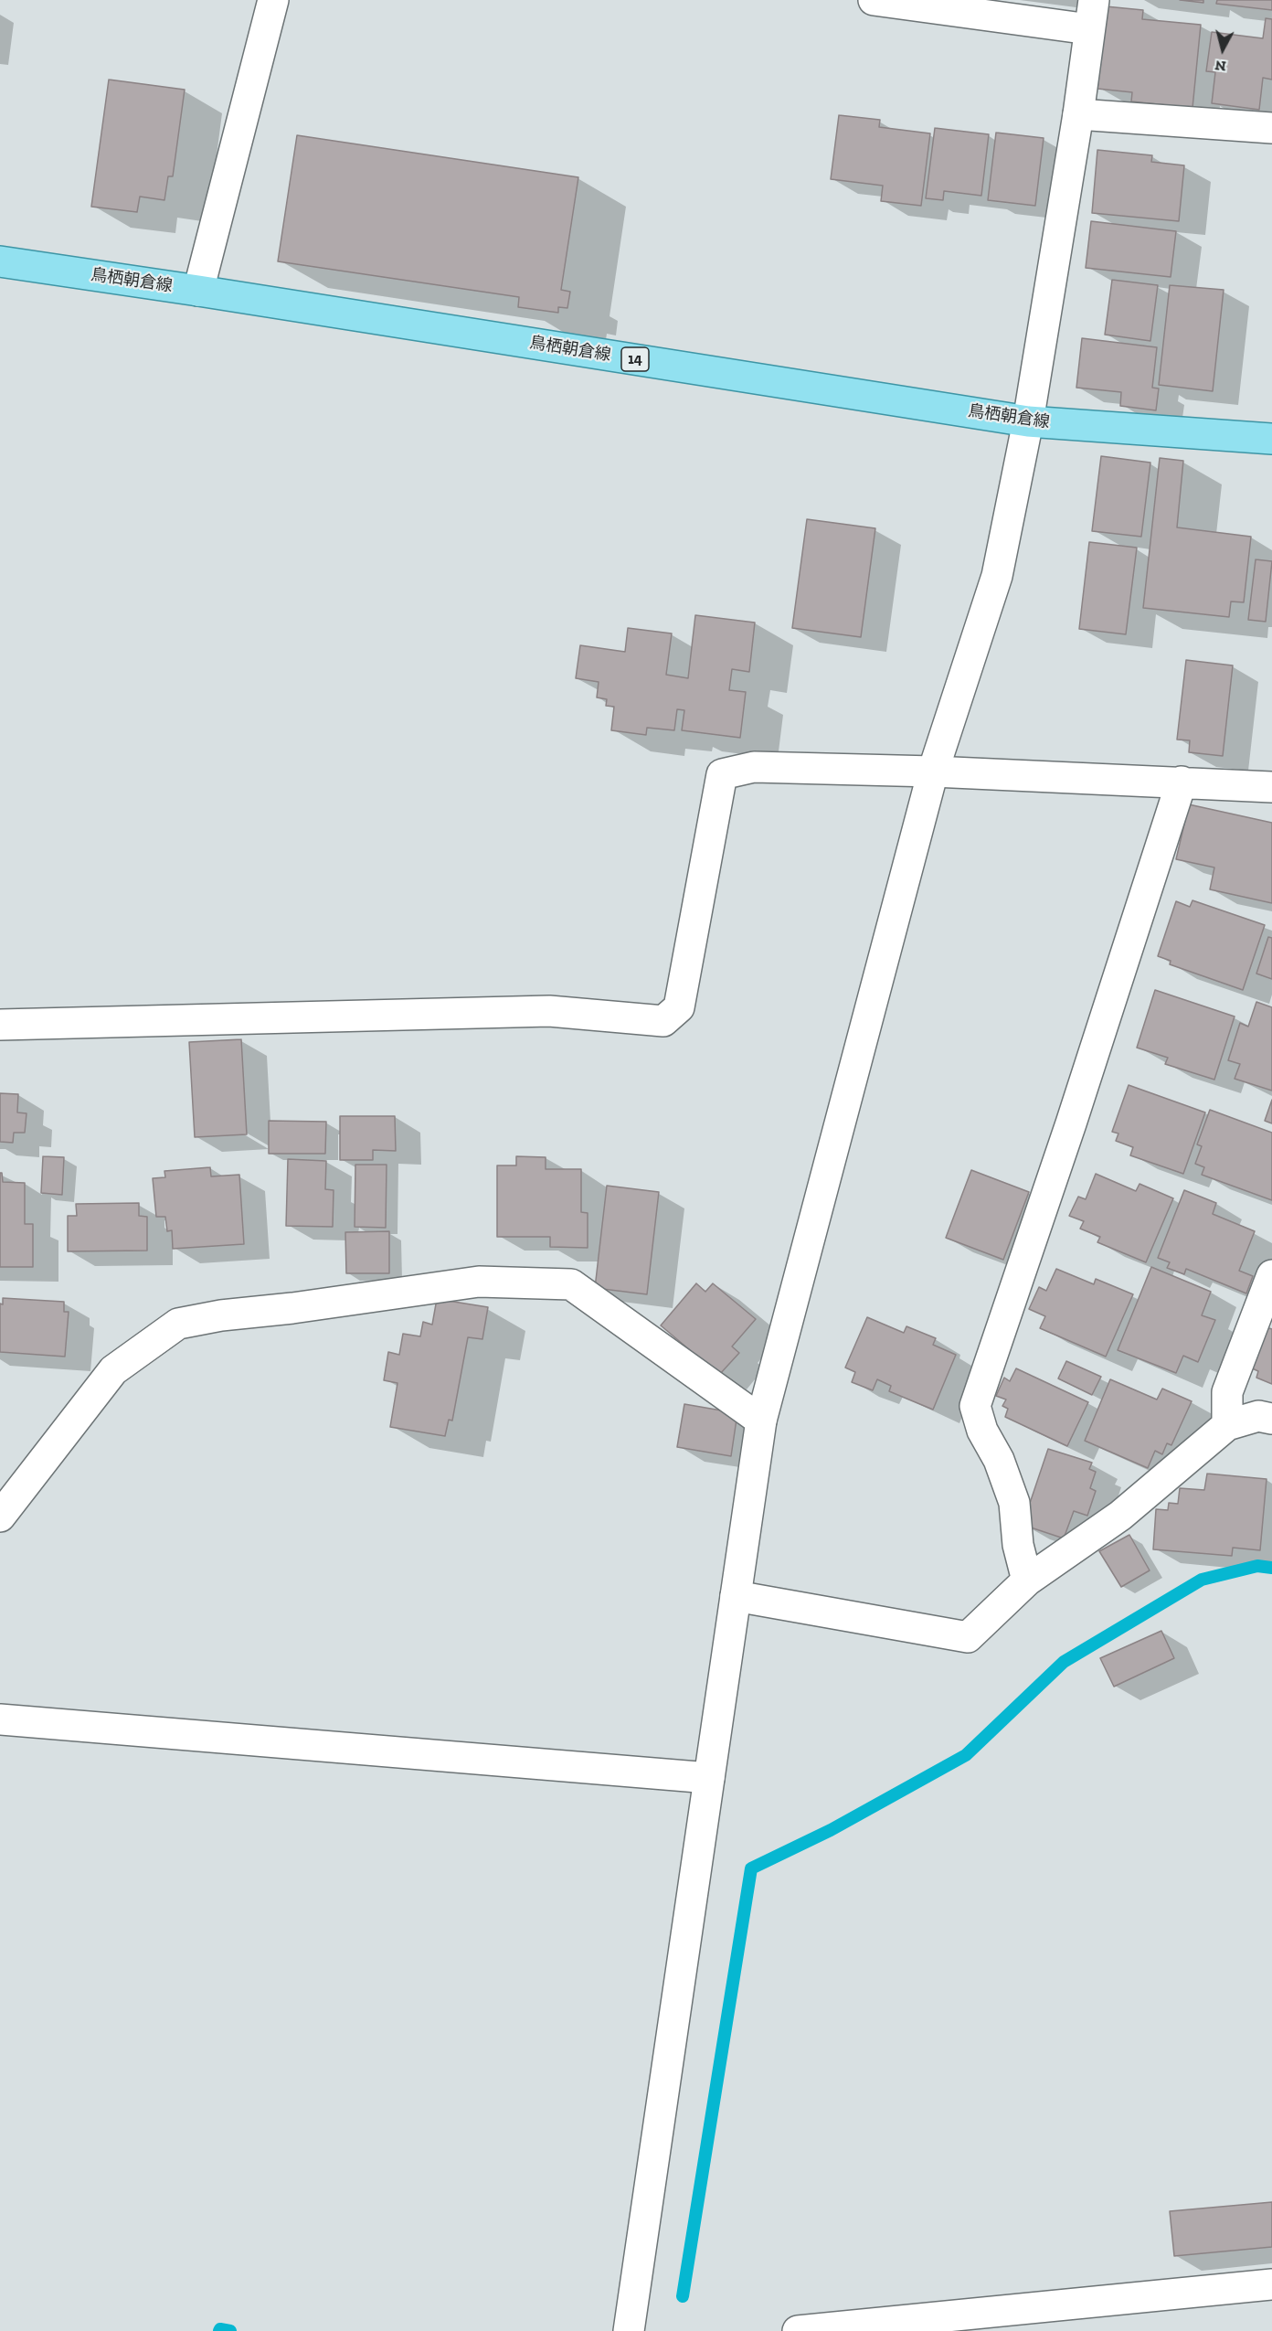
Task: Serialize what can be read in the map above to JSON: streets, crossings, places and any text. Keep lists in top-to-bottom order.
{
  "streets": {
    "main road": ["鳥栖朝倉線", "14"]
  },
  "north": "bottom"
}
